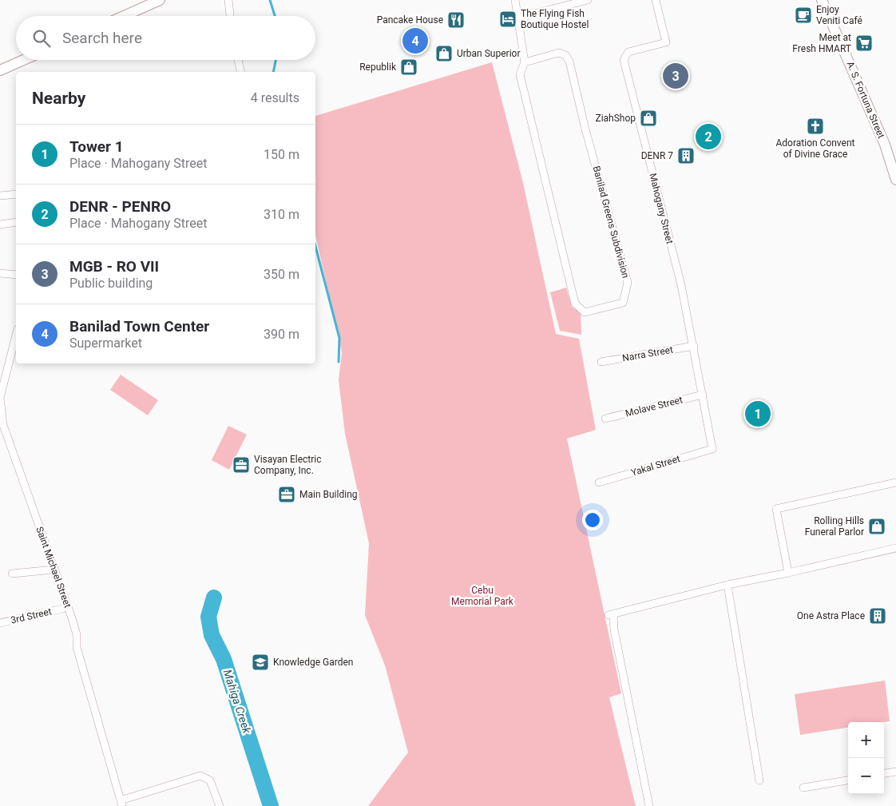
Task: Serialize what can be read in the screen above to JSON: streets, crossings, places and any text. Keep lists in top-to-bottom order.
{
  "streets": {
    "main road": ["A. S. Fortuna Street"],
    "street": [
      "Mahogany Street",
      "Banilad Greens Subdivision",
      "Narra Street",
      "Molave Street",
      "Yakal Street",
      "Saint Michael Street",
      "3rd Street"
    ]
  },
  "crossings": [
    ["Mahogany Street", "Narra Street"],
    ["Mahogany Street", "Molave Street"],
    ["Mahogany Street", "Yakal Street"]
  ],
  "water": ["Mahiga Creek"],
  "parks": ["Cebu Memorial Park"],
  "places": {
    "cafe": ["Enjoy Veniti Café"],
    "hotel": ["The Flying Fish Boutique Hostel"],
    "restaurant": ["Pancake House"],
    "supermarket": ["Meet at Fresh HMART"],
    "shop": [
      "Urban Superior",
      "Republik",
      "ZiahShop",
      "Rolling Hills Funeral Parlor"
    ],
    "church": ["Adoration Convent of Divine Grace"],
    "building": ["DENR 7", "One Astra Place"],
    "office": ["Visayan Electric Company, Inc.", "Main Building"],
    "school or university": ["Knowledge Garden"]
  },
  "page": {
    "search": "Search here",
    "pins": [
      "4",
      "3",
      "2",
      "1"
    ],
    "heading": ["Nearby", "4 results"],
    "list": [
      {
        "mark": "1",
        "name": "Tower 1",
        "note": "Place · Mahogany Street",
        "value": "150 m"
      },
      {
        "mark": "2",
        "name": "DENR - PENRO",
        "note": "Place · Mahogany Street",
        "value": "310 m"
      },
      {
        "mark": "3",
        "name": "MGB - RO VII",
        "note": "Public building",
        "value": "350 m"
      },
      {
        "mark": "4",
        "name": "Banilad Town Center",
        "note": "Supermarket",
        "value": "390 m"
      }
    ],
    "map_buttons": ["+", "−"]
  }
}
